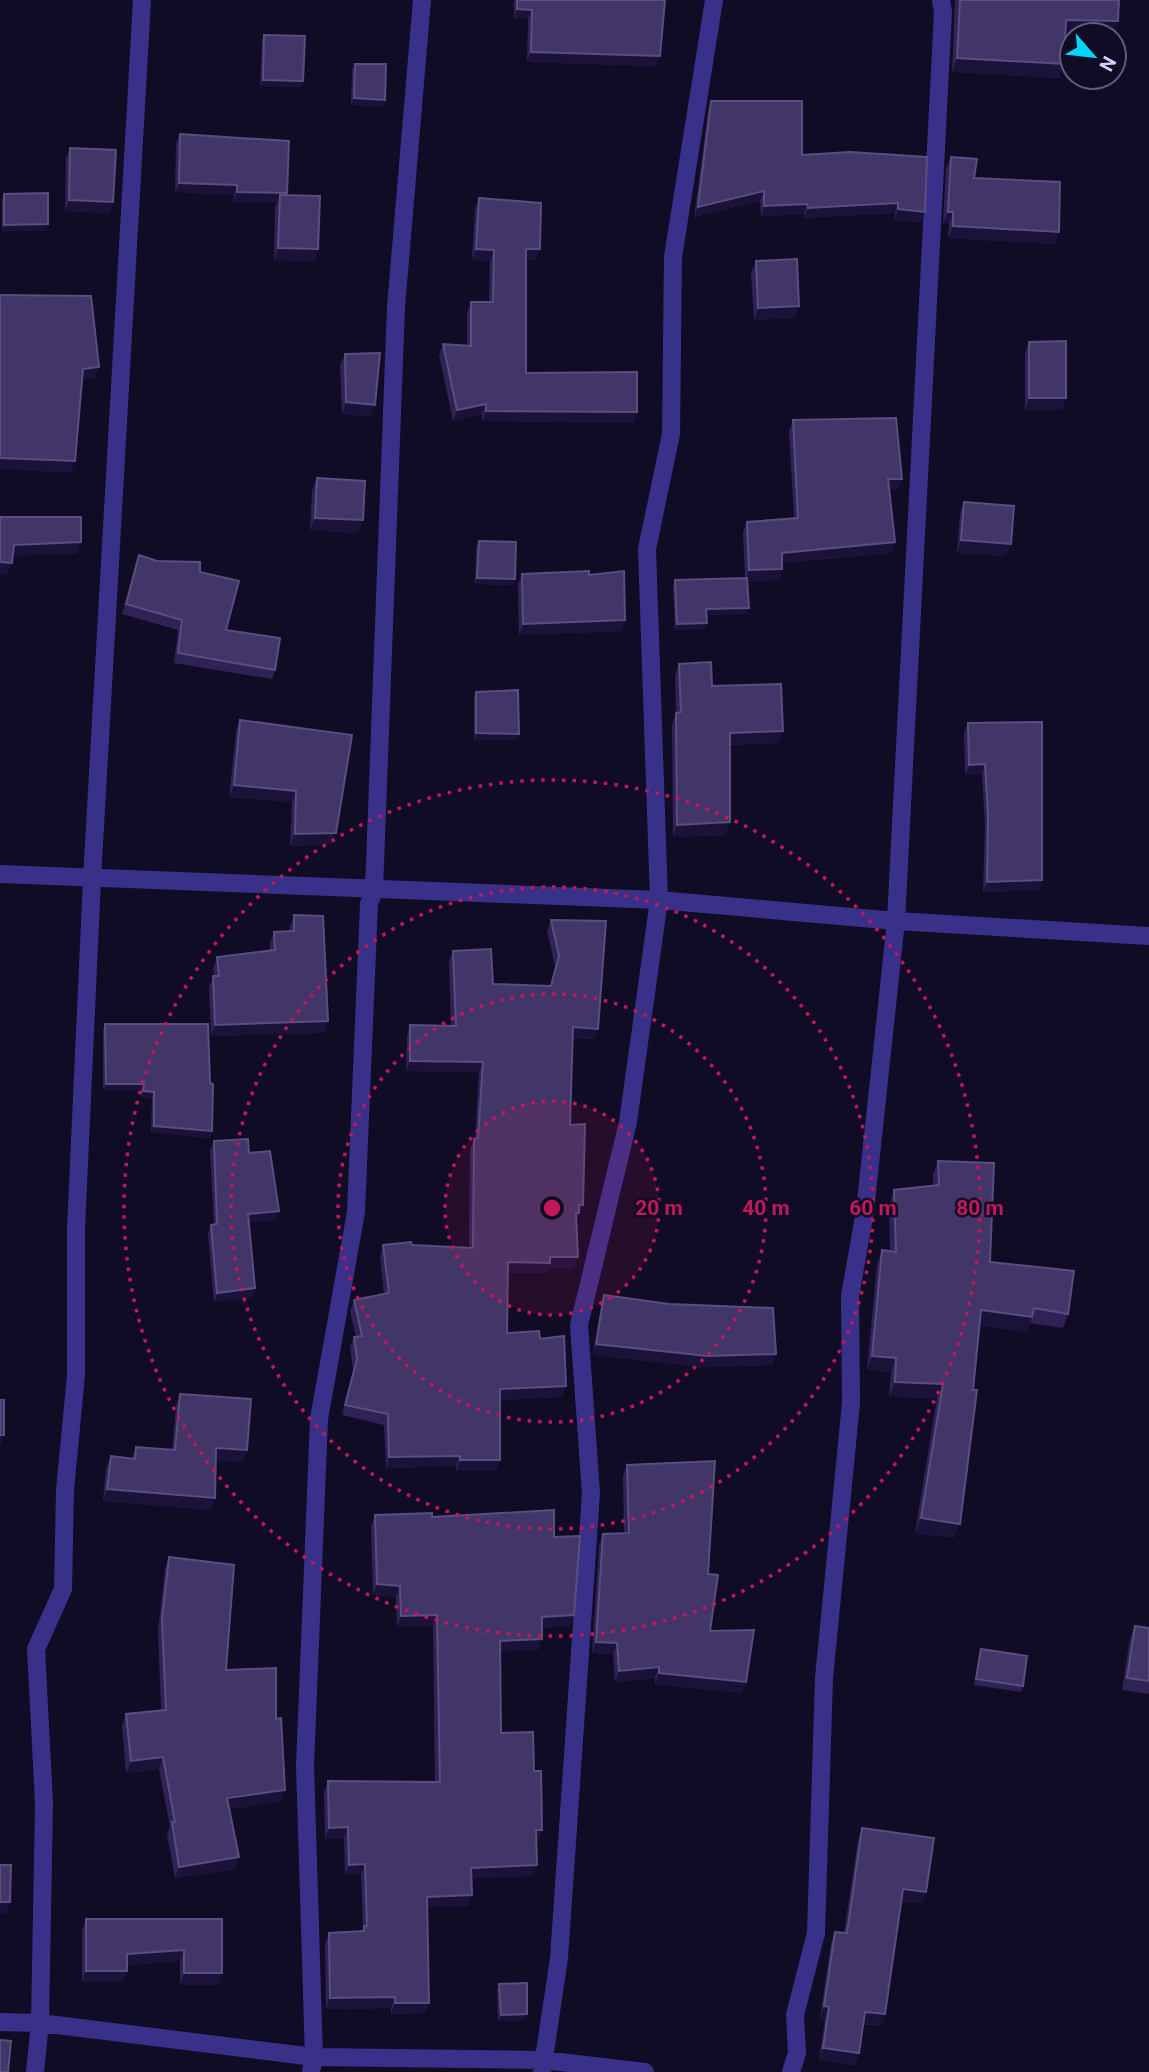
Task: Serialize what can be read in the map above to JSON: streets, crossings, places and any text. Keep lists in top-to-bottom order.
{
  "north": "bottom right",
  "rings": [
    "20 m",
    "40 m",
    "60 m",
    "80 m"
  ]
}
